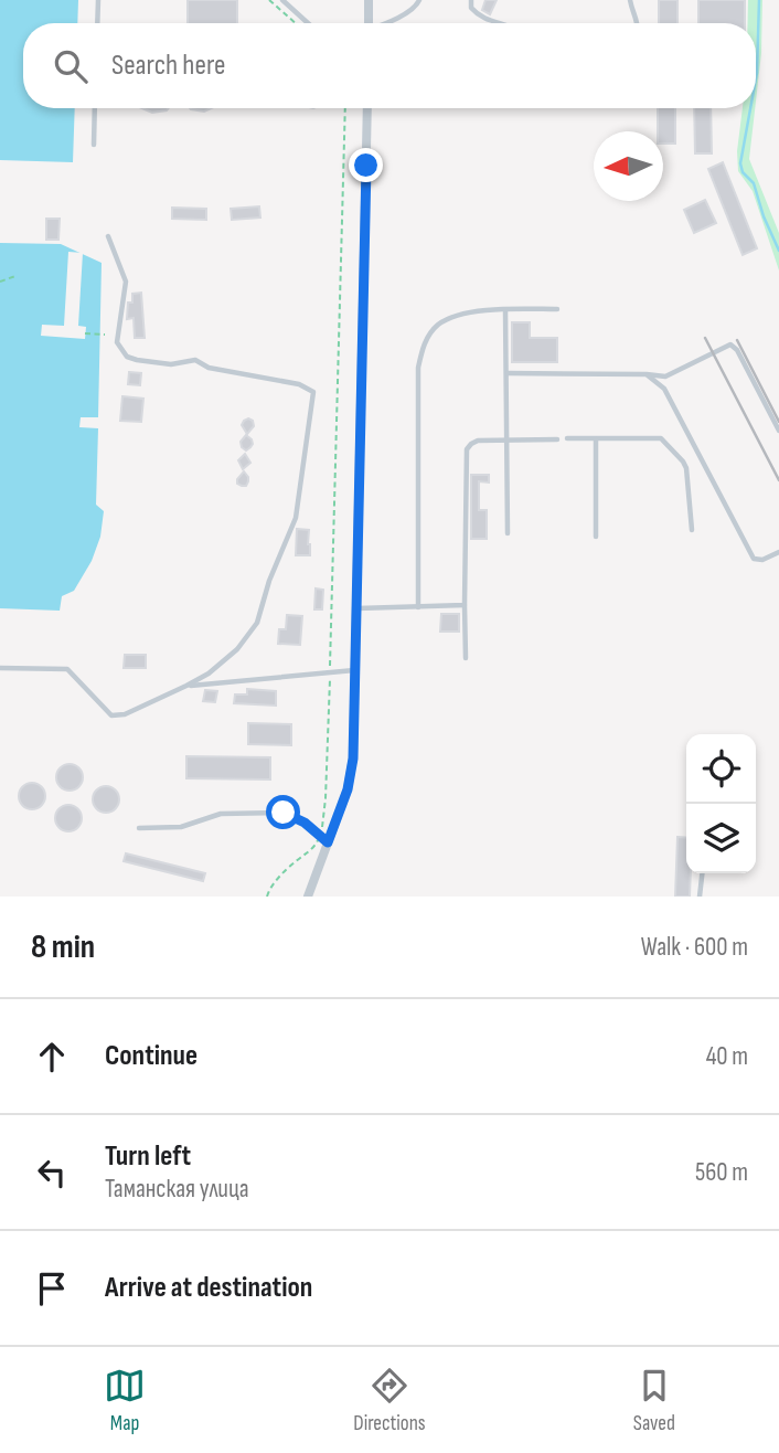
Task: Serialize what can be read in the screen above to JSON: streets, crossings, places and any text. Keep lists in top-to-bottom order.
{
  "north": "left",
  "page": {
    "search": "Search here",
    "heading": ["8 min", "Walk · 600 m"],
    "list": [
      ["Continue", "40 m"],
      ["Turn left", "Таманская улица", "560 m"],
      "Arrive at destination"
    ],
    "nav": ["Map", "Directions", "Saved"]
  }
}
